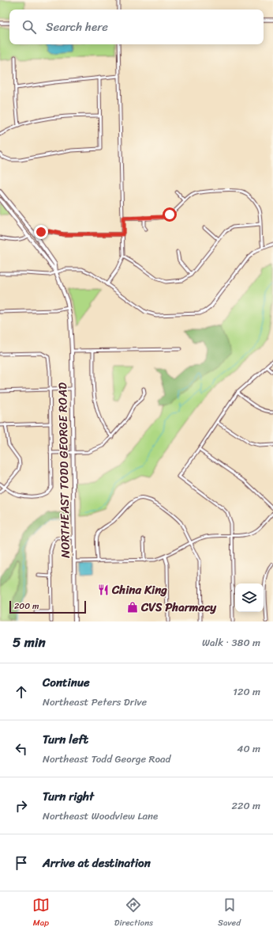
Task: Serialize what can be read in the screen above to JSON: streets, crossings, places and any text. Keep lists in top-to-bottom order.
{
  "streets": {
    "main road": ["NORTHEAST TODD GEORGE ROAD"]
  },
  "places": {
    "restaurant": ["China King"],
    "shop": ["CVS Pharmacy"]
  },
  "scale_bar": "200 m",
  "page": {
    "search": "Search here",
    "scale": "200 m",
    "heading": ["5 min", "Walk · 380 m"],
    "list": [
      ["Continue", "Northeast Peters Drive", "120 m"],
      ["Turn left", "Northeast Todd George Road", "40 m"],
      ["Turn right", "Northeast Woodview Lane", "220 m"],
      "Arrive at destination"
    ],
    "nav": ["Map", "Directions", "Saved"]
  }
}
